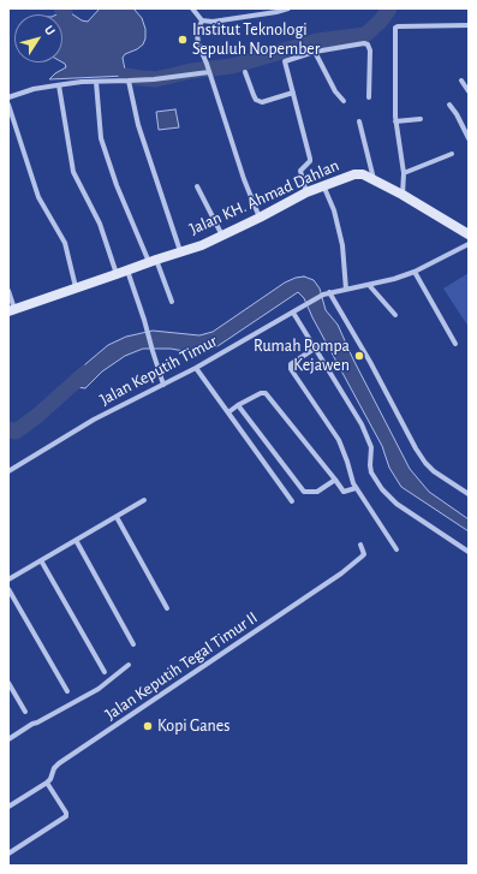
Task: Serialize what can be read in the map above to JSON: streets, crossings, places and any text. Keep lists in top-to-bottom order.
{
  "streets": {
    "street": ["Jalan KH. Ahmad Dahlan", "Jalan Keputih Timur", "Jalan Keputih Tegal Timur II"]
  },
  "places": ["Institut Teknologi Sepuluh Nopember", "Rumah Pompa Kejawen", "Kopi Ganes"],
  "north": "top right"
}
